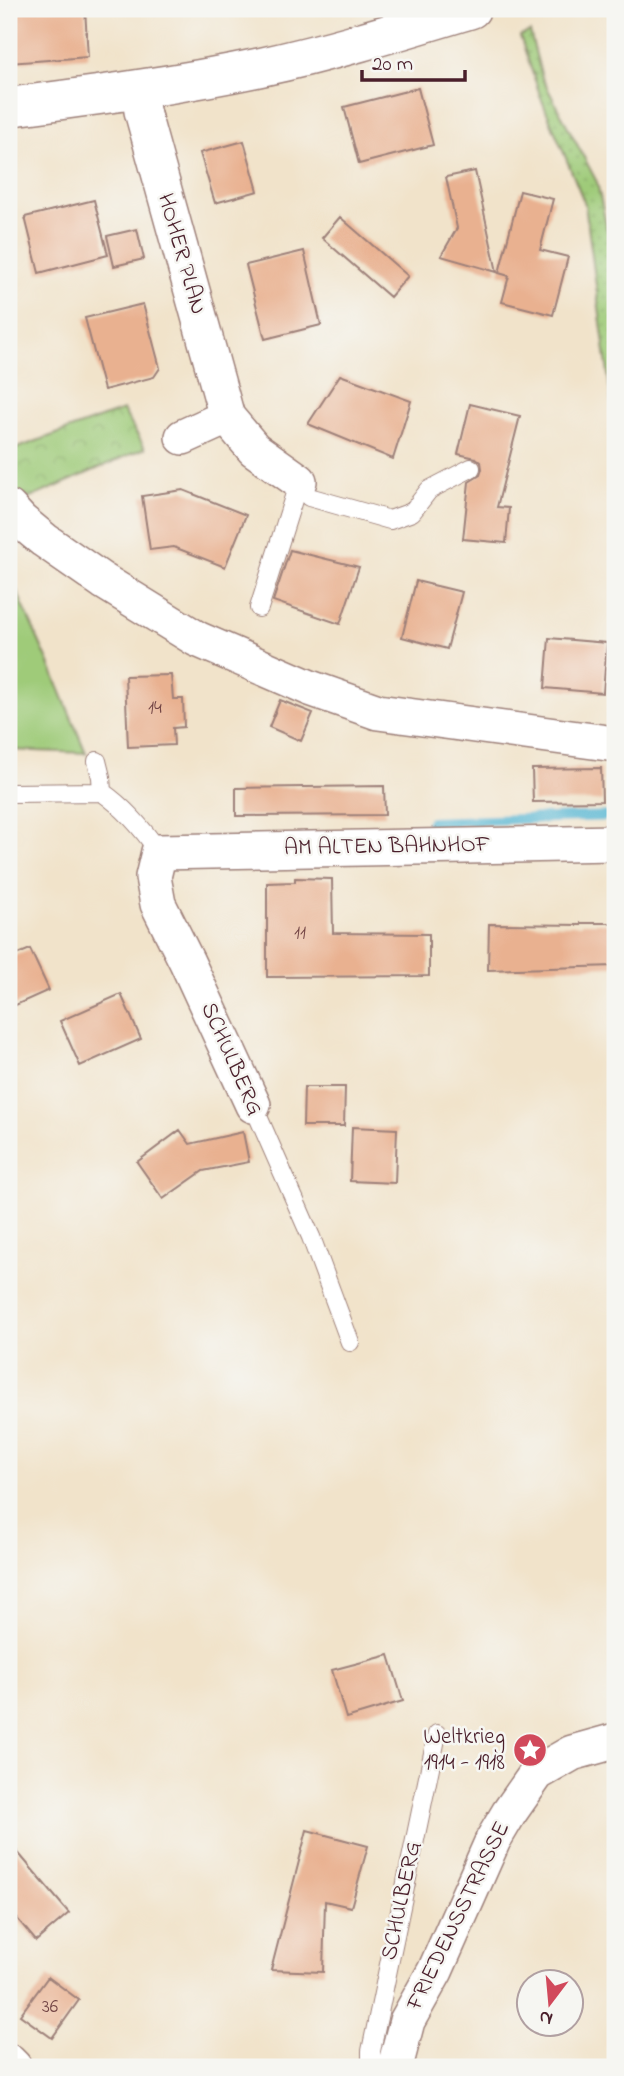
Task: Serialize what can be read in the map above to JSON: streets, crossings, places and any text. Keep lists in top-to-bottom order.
{
  "streets": {
    "street": [
      "HOHER PLAN",
      "AM ALTEN BAHNHOF",
      "SCHULBERG",
      "FRIEDENSSTRASSE"
    ]
  },
  "crossings": [
    ["AM ALTEN BAHNHOF", "SCHULBERG"]
  ],
  "places": {
    "place": ["Weltkrieg 1914 - 1918"]
  },
  "house_numbers": ["14", "11", "36"],
  "scale_bar": "20 m",
  "north": "bottom"
}
